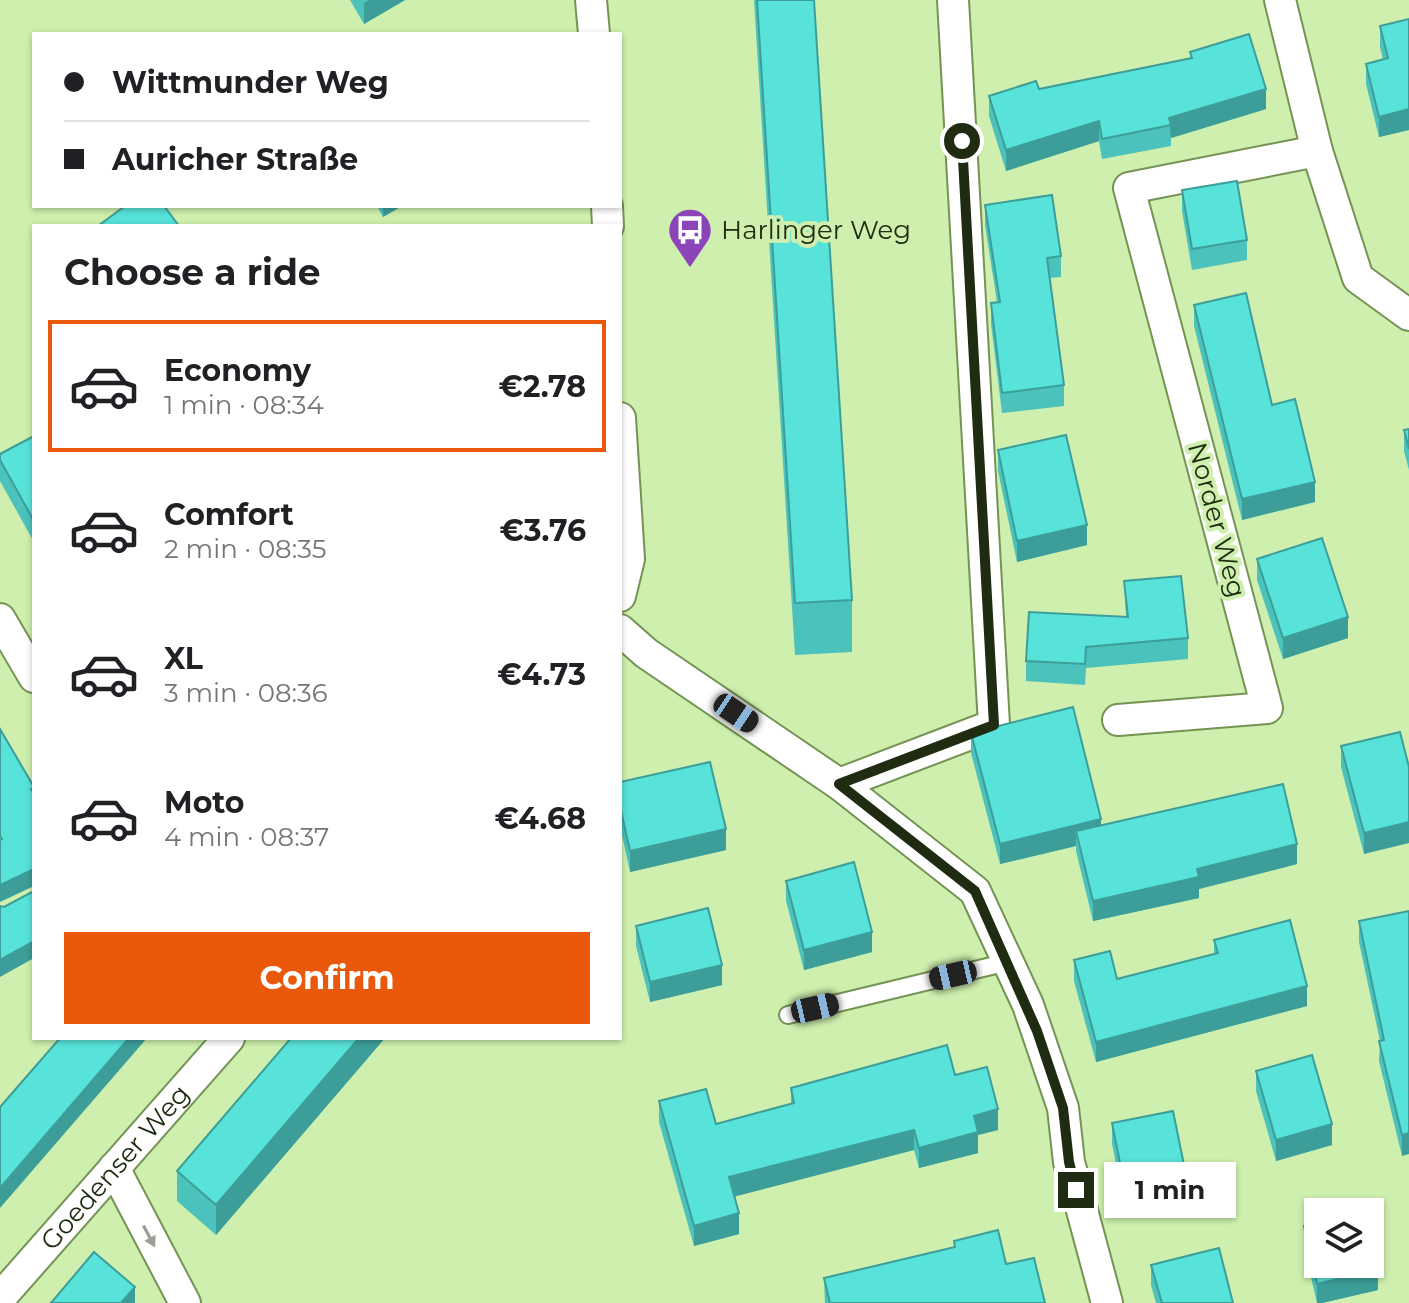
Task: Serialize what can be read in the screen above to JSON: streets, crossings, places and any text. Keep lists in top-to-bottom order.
{
  "streets": {
    "street": ["Norder Weg", "Goedenser Weg"]
  },
  "places": {
    "bus stop": ["Harlinger Weg"]
  },
  "page": {
    "banner": ["Wittmunder Weg", "Auricher Straße"],
    "heading": "Choose a ride",
    "list": [
      {
        "name": "Economy",
        "note": "1 min · 08:34",
        "value": "€2.78"
      },
      {
        "name": "Comfort",
        "note": "2 min · 08:35",
        "value": "€3.76"
      },
      {
        "name": "XL",
        "note": "3 min · 08:36",
        "value": "€4.73"
      },
      {
        "name": "Moto",
        "note": "4 min · 08:37",
        "value": "€4.68"
      }
    ],
    "buttons": "Confirm",
    "bubble": "1 min"
  }
}
